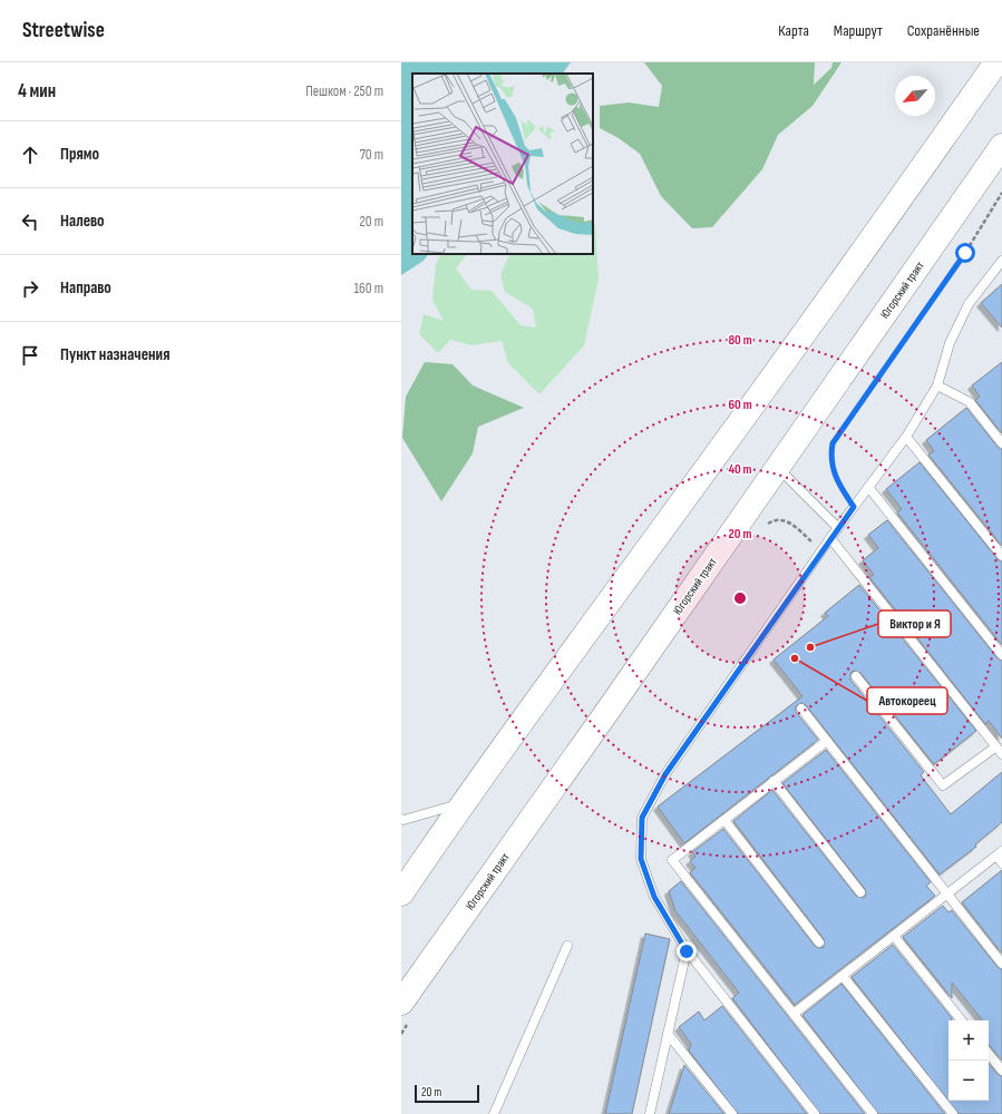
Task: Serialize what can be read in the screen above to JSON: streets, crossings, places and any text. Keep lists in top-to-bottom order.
{
  "streets": {
    "main road": ["Югорский тракт"]
  },
  "places": ["Виктор и Я", "Автокореец"],
  "scale_bar": "20 m",
  "north": "bottom left",
  "page": {
    "header": "Streetwise",
    "nav": ["Карта", "Маршрут", "Сохранённые"],
    "heading": ["4 мин", "Пешком · 250 m"],
    "list": [
      ["Прямо", "70 m"],
      ["Налево", "20 m"],
      ["Направо", "160 m"],
      "Пункт назначения"
    ],
    "map_buttons": ["+", "−"],
    "scale": "20 m"
  },
  "rings": [
    "80 m",
    "60 m",
    "40 m",
    "20 m"
  ]
}
